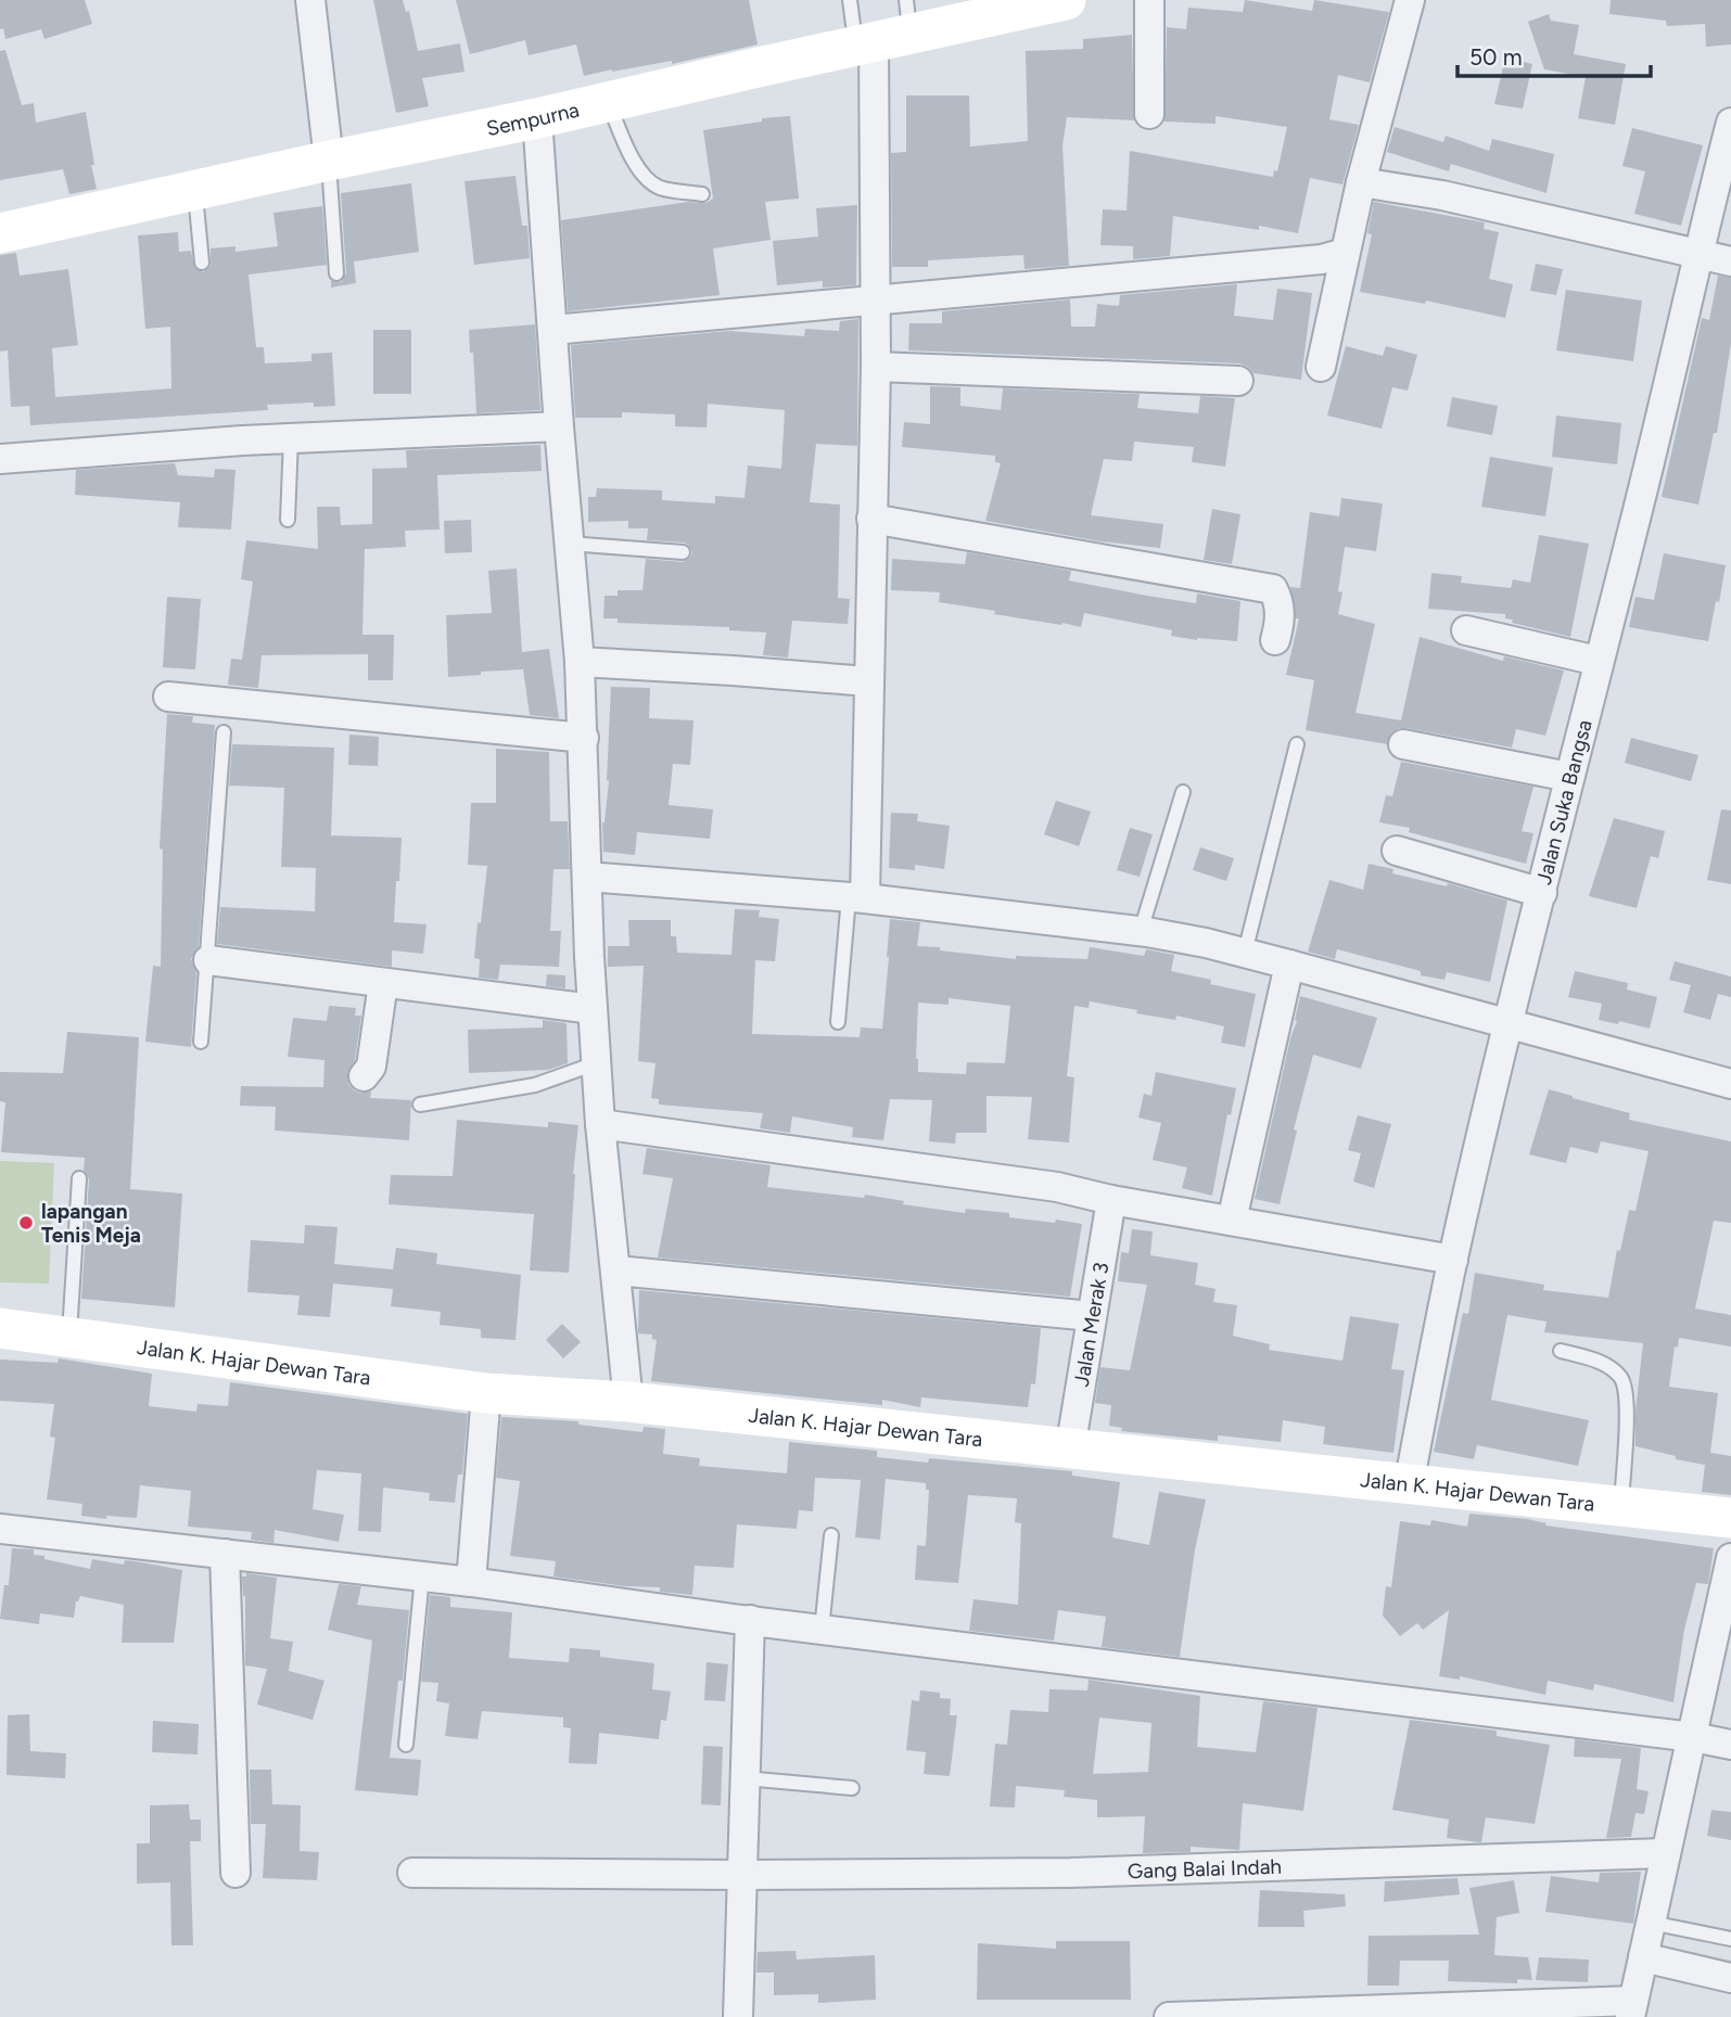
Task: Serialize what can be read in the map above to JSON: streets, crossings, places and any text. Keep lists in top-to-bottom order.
{
  "streets": {
    "street": [
      "Sempurna",
      "Jalan Suka Bangsa",
      "Jalan Merak 3",
      "Jalan K. Hajar Dewan Tara",
      "Gang Balai Indah"
    ]
  },
  "crossings": [
    ["Jalan Suka Bangsa", "Jalan K. Hajar Dewan Tara"],
    ["Jalan Merak 3", "Jalan K. Hajar Dewan Tara"]
  ],
  "places": ["lapangan Tenis Meja"],
  "scale_bar": "50 m"
}
